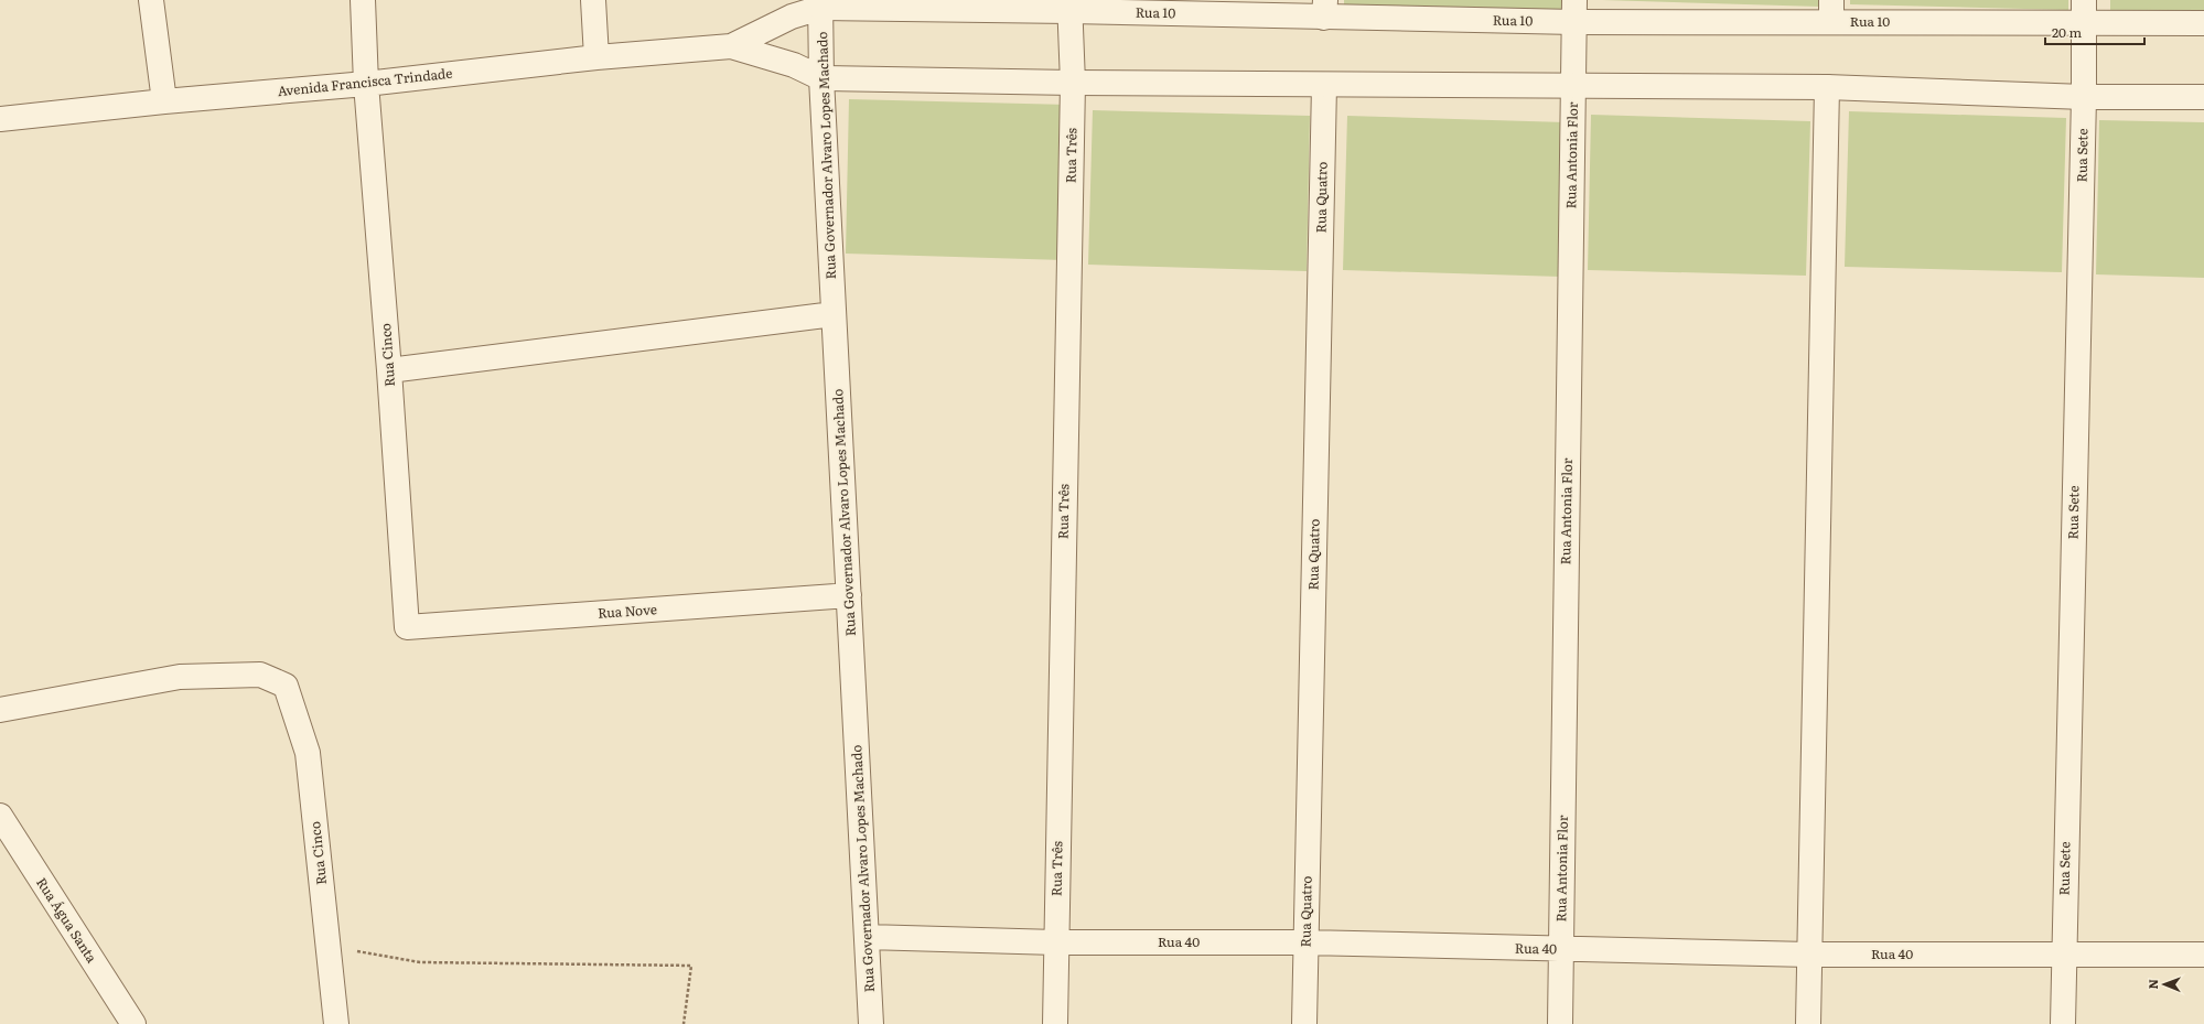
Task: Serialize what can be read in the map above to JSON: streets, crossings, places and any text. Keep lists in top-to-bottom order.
{
  "streets": {
    "street": [
      "Rua 10",
      "Avenida Francisca Trindade",
      "Rua Governador Alvaro Lopes Machado",
      "Rua Três",
      "Rua Antonia Flor",
      "Rua Sete",
      "Rua Quatro",
      "Rua Cinco",
      "Rua Nove",
      "Rua Água Santa",
      "Rua 40"
    ]
  },
  "crossings": [
    ["Rua 10", "Avenida Francisca Trindade"],
    ["Rua 10", "Rua Governador Alvaro Lopes Machado"],
    ["Rua 10", "Rua Três"],
    ["Rua 10", "Rua Antonia Flor"],
    ["Rua 10", "Rua Sete"],
    ["Avenida Francisca Trindade", "Rua Governador Alvaro Lopes Machado"],
    ["Avenida Francisca Trindade", "Rua Cinco"],
    ["Rua Governador Alvaro Lopes Machado", "Rua Nove"],
    ["Rua Governador Alvaro Lopes Machado", "Rua 40"],
    ["Rua Três", "Rua 40"],
    ["Rua Antonia Flor", "Rua 40"],
    ["Rua Sete", "Rua 40"],
    ["Rua Quatro", "Rua 40"],
    ["Rua Cinco", "Rua Nove"]
  ],
  "scale_bar": "20 m",
  "north": "left"
}
